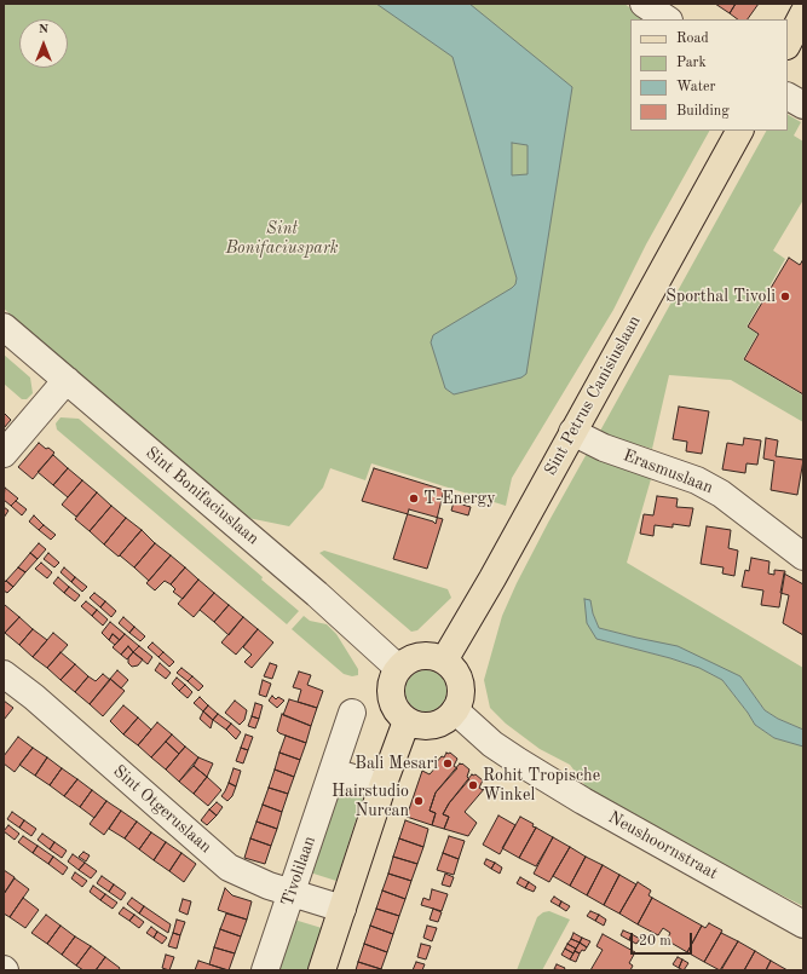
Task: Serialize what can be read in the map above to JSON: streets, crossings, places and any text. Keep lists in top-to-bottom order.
{
  "streets": {
    "main road": ["Sint Petrus Canisiuslaan"],
    "street": [
      "Erasmuslaan",
      "Sint Bonifaciuslaan",
      "Sint Otgeruslaan",
      "Neushoornstraat",
      "Tivolilaan"
    ]
  },
  "crossings": [
    ["Sint Petrus Canisiuslaan", "Erasmuslaan"],
    ["Sint Petrus Canisiuslaan", "Sint Bonifaciuslaan"],
    ["Sint Petrus Canisiuslaan", "Neushoornstraat"],
    ["Sint Bonifaciuslaan", "Neushoornstraat"],
    ["Sint Otgeruslaan", "Tivolilaan"]
  ],
  "parks": ["Sint Bonifaciuspark"],
  "places": [
    "Sporthal Tivoli",
    "T-Energy",
    "Bali Mesari",
    "Rohit Tropische Winkel",
    "Hairstudio Nurcan"
  ],
  "legend": [
    "Road",
    "Park",
    "Water",
    "Building"
  ],
  "scale_bar": "20 m",
  "north": "top"
}
